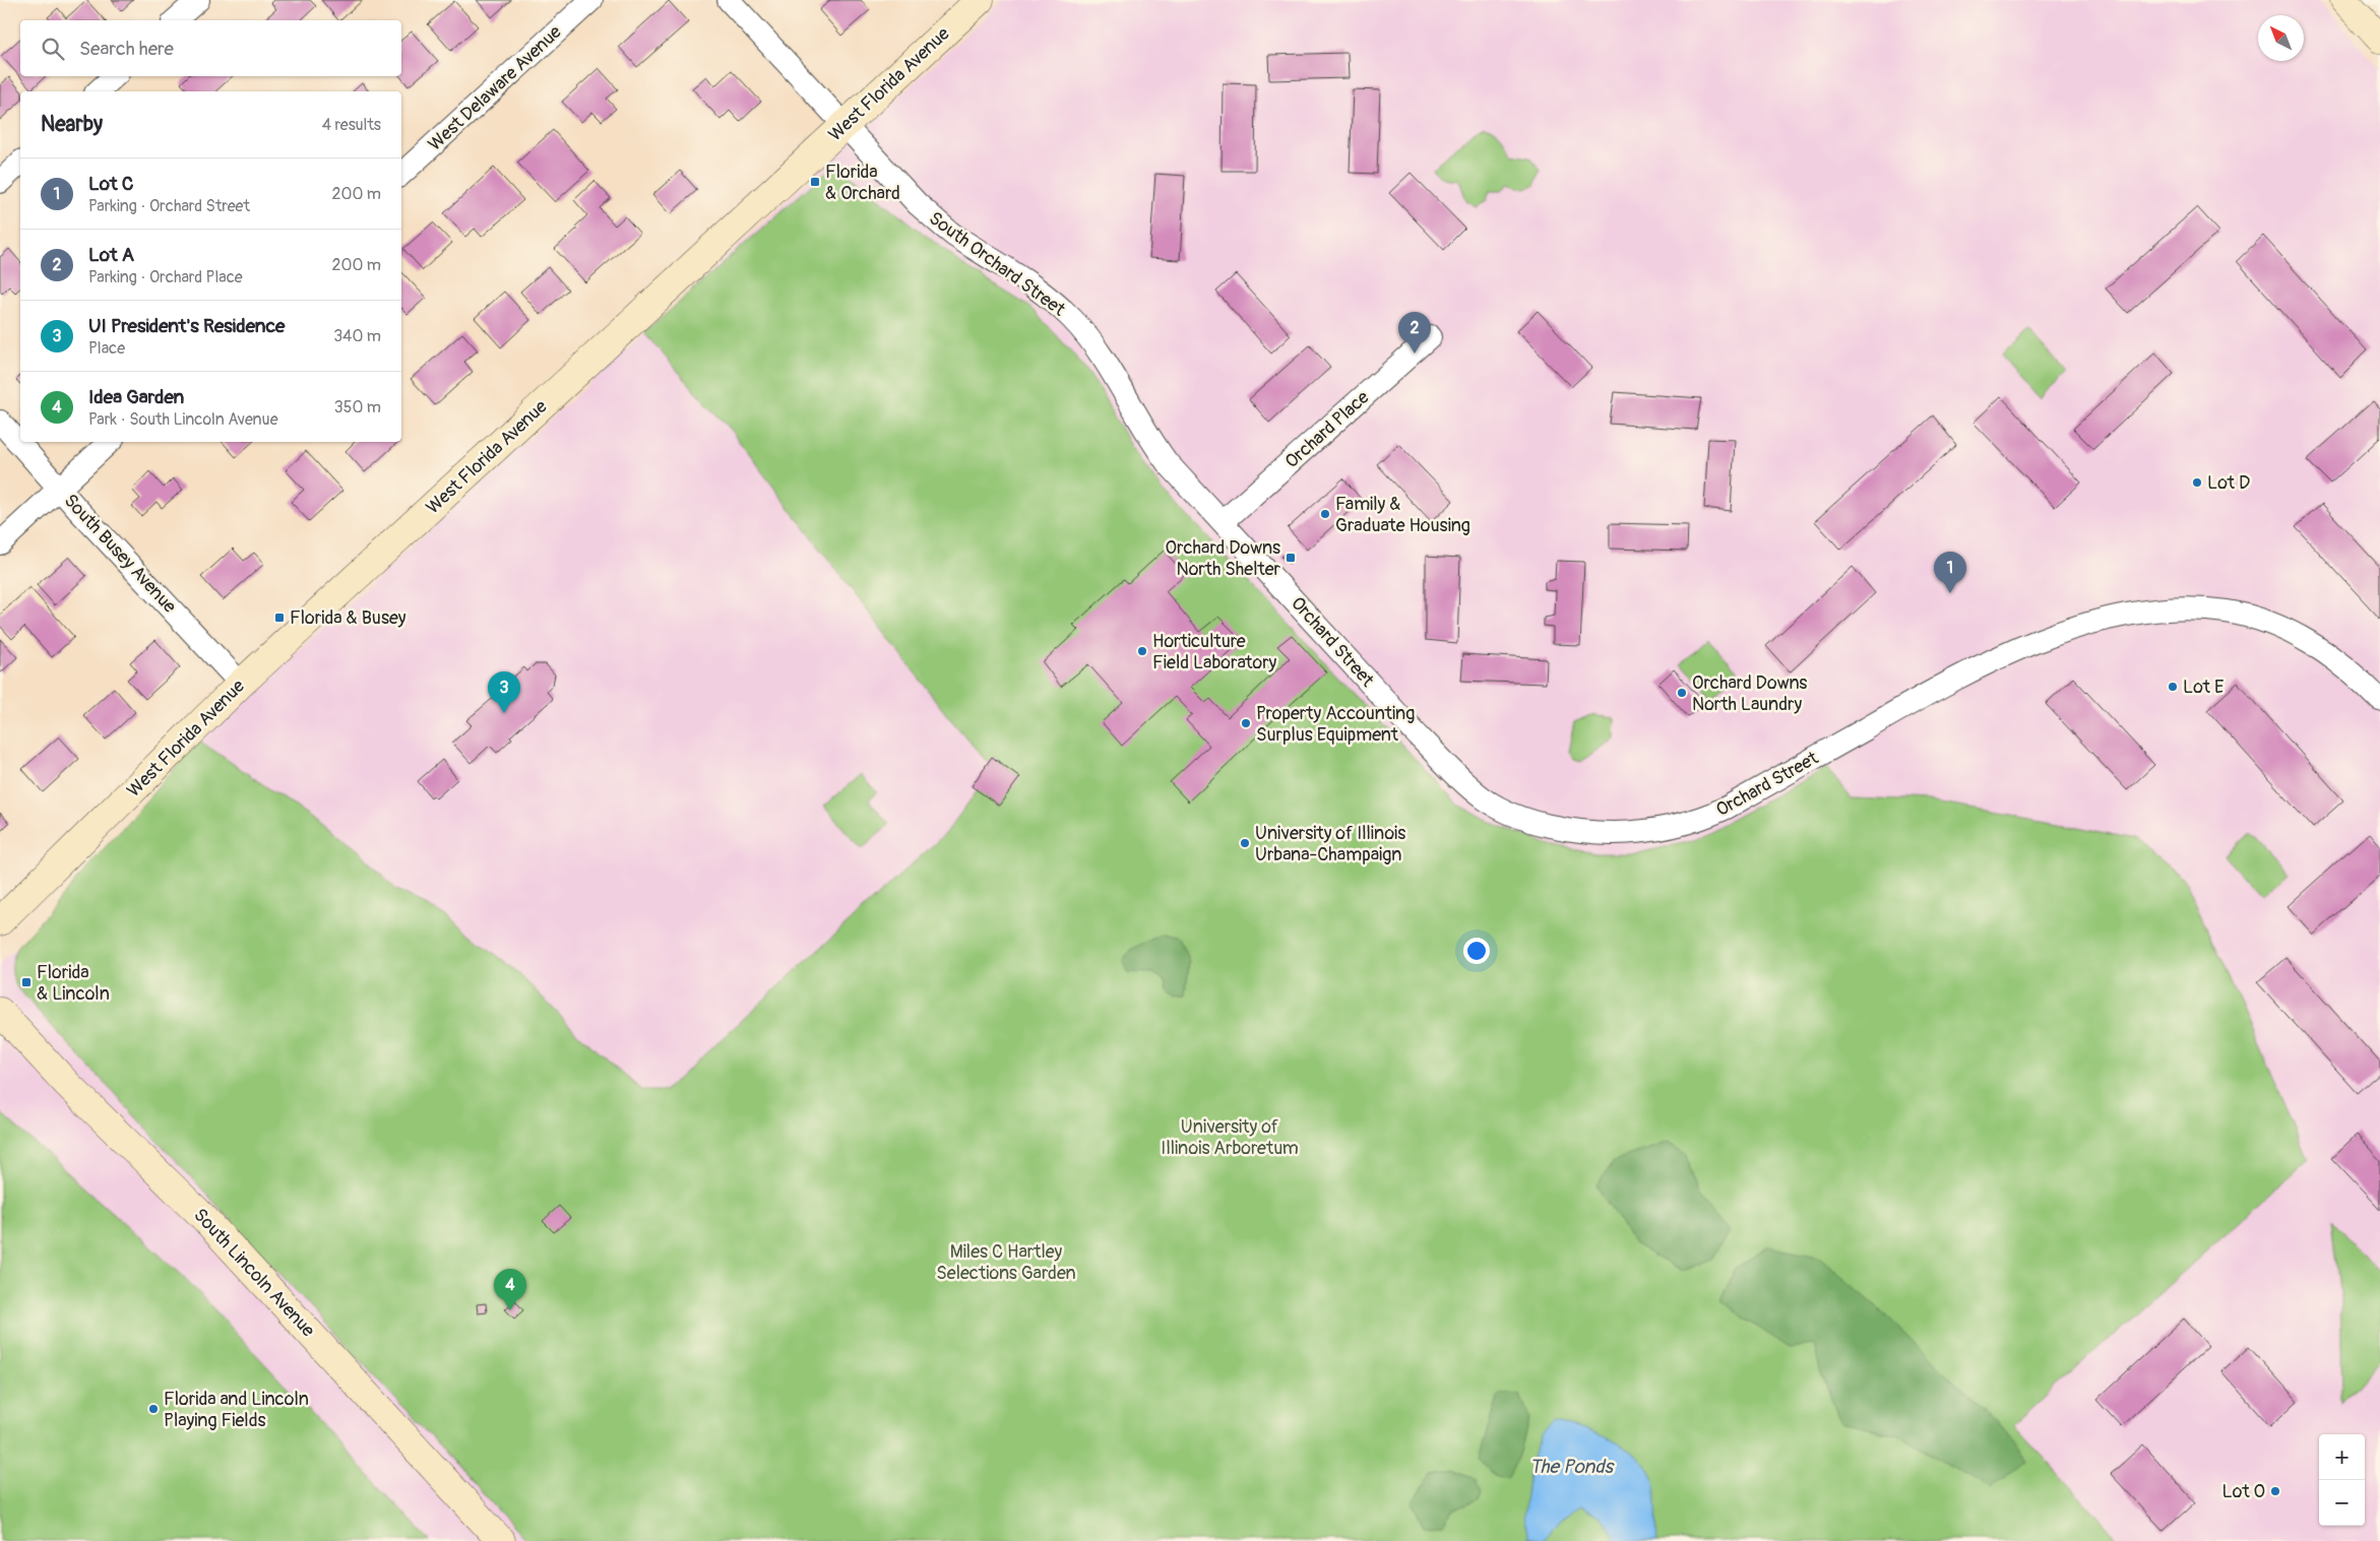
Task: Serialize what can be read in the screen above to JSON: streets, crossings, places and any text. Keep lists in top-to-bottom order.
{
  "streets": {
    "main road": ["West Florida Avenue", "South Lincoln Avenue"],
    "street": [
      "West Delaware Avenue",
      "South Orchard Street",
      "Orchard Place",
      "South Busey Avenue",
      "Orchard Street"
    ]
  },
  "crossings": [
    ["West Florida Avenue", "South Orchard Street"],
    ["West Florida Avenue", "South Busey Avenue"],
    ["South Orchard Street", "Orchard Place"],
    ["South Orchard Street", "Orchard Street"],
    ["Orchard Place", "Orchard Street"]
  ],
  "water": ["The Ponds"],
  "parks": ["University of Illinois Arboretum", "Miles C Hartley Selections Garden"],
  "places": {
    "transit": [
      "Florida & Orchard",
      "Orchard Downs North Shelter",
      "Florida & Busey",
      "Florida & Lincoln"
    ],
    "other": [
      "Lot D",
      "Family & Graduate Housing",
      "Horticulture Field Laboratory",
      "Lot E",
      "Orchard Downs North Laundry",
      "Property Accounting Surplus Equipment",
      "University of Illinois Urbana-Champaign",
      "Florida and Lincoln Playing Fields",
      "Lot O"
    ]
  },
  "north": "top left",
  "page": {
    "search": "Search here",
    "heading": ["Nearby", "4 results"],
    "list": [
      {
        "mark": "1",
        "name": "Lot C",
        "note": "Parking · Orchard Street",
        "value": "200 m"
      },
      {
        "mark": "2",
        "name": "Lot A",
        "note": "Parking · Orchard Place",
        "value": "200 m"
      },
      {
        "mark": "3",
        "name": "UI President's Residence",
        "note": "Place",
        "value": "340 m"
      },
      {
        "mark": "4",
        "name": "Idea Garden",
        "note": "Park · South Lincoln Avenue",
        "value": "350 m"
      }
    ],
    "pins": [
      "2",
      "1",
      "3",
      "4"
    ],
    "map_buttons": ["+", "−"]
  }
}
